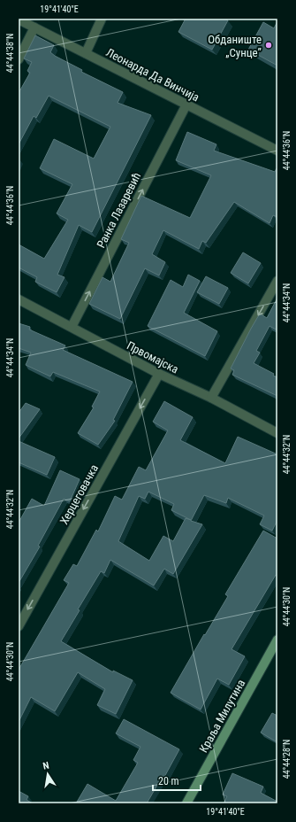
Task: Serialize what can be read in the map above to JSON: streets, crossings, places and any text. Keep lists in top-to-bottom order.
{
  "streets": {
    "main road": ["Краља Милутина"],
    "street": [
      "Леонарда Да Винчија",
      "Ранка Лазаревић",
      "Првомајска",
      "Херцеговачка"
    ]
  },
  "crossings": [
    ["Леонарда Да Винчија", "Ранка Лазаревић"],
    ["Ранка Лазаревић", "Првомајска"],
    ["Првомајска", "Херцеговачка"]
  ],
  "one_way": ["Ранка Лазаревић", "Херцеговачка"],
  "places": ["Обданиште „Сунце”"],
  "scale_bar": "20 m",
  "north": "top",
  "coordinates": [
    "19°41'40\"E",
    "44°44'38\"N",
    "44°44'36\"N",
    "44°44'34\"N",
    "44°44'32\"N",
    "44°44'30\"N",
    "44°44'28\"N"
  ]
}
